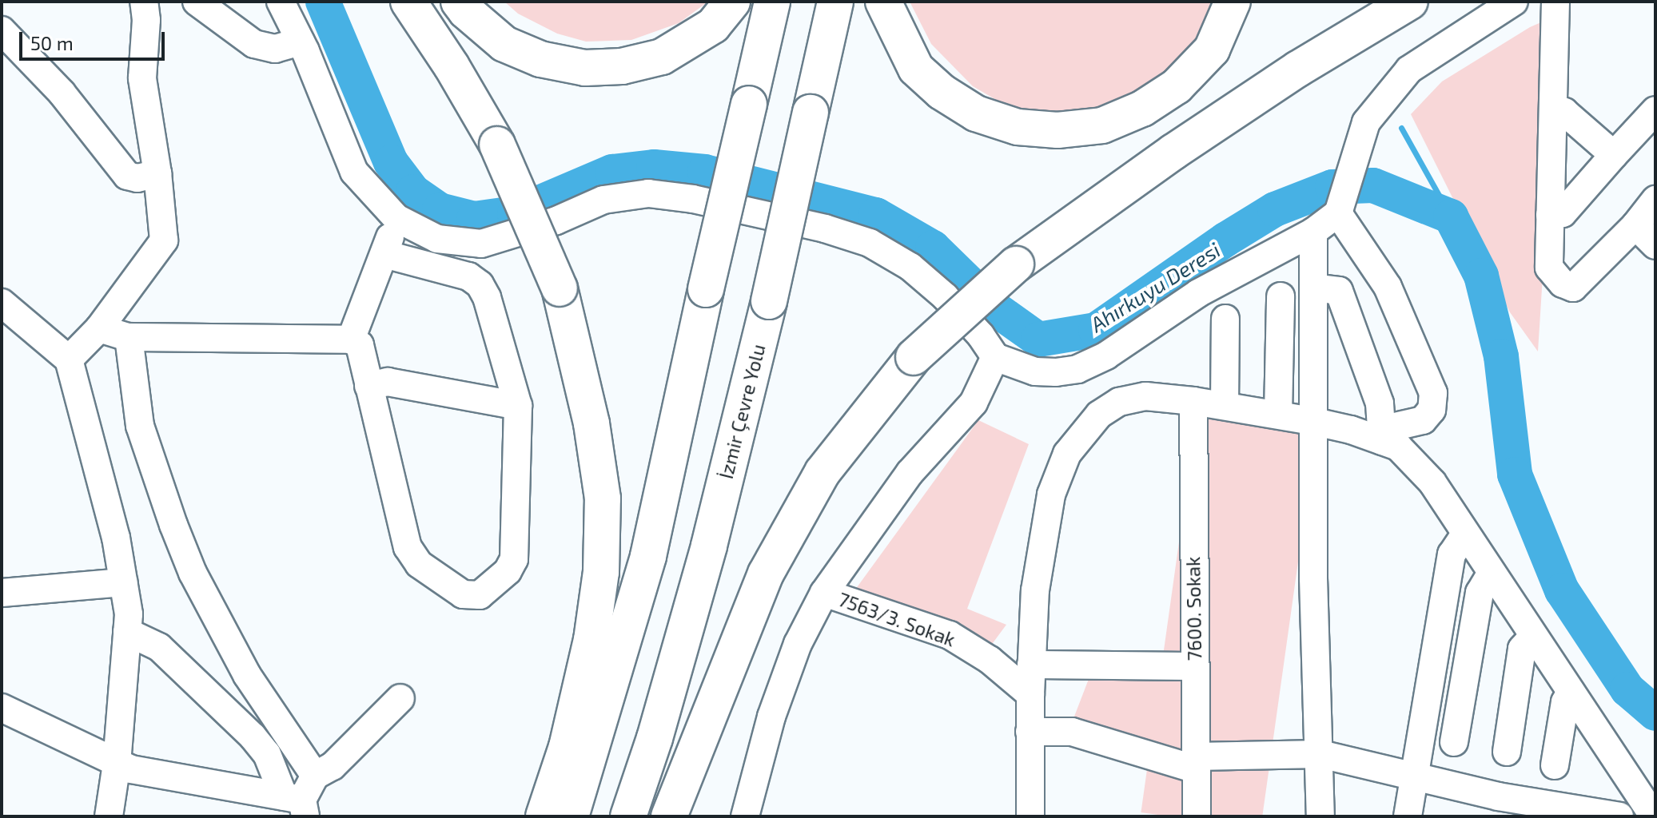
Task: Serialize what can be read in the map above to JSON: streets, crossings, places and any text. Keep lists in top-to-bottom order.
{
  "streets": {
    "highway": ["İzmir Çevre Yolu"],
    "street": ["7600. Sokak", "7563/3. Sokak"]
  },
  "water": ["Ahırkuyu Deresi"],
  "scale_bar": "50 m"
}
